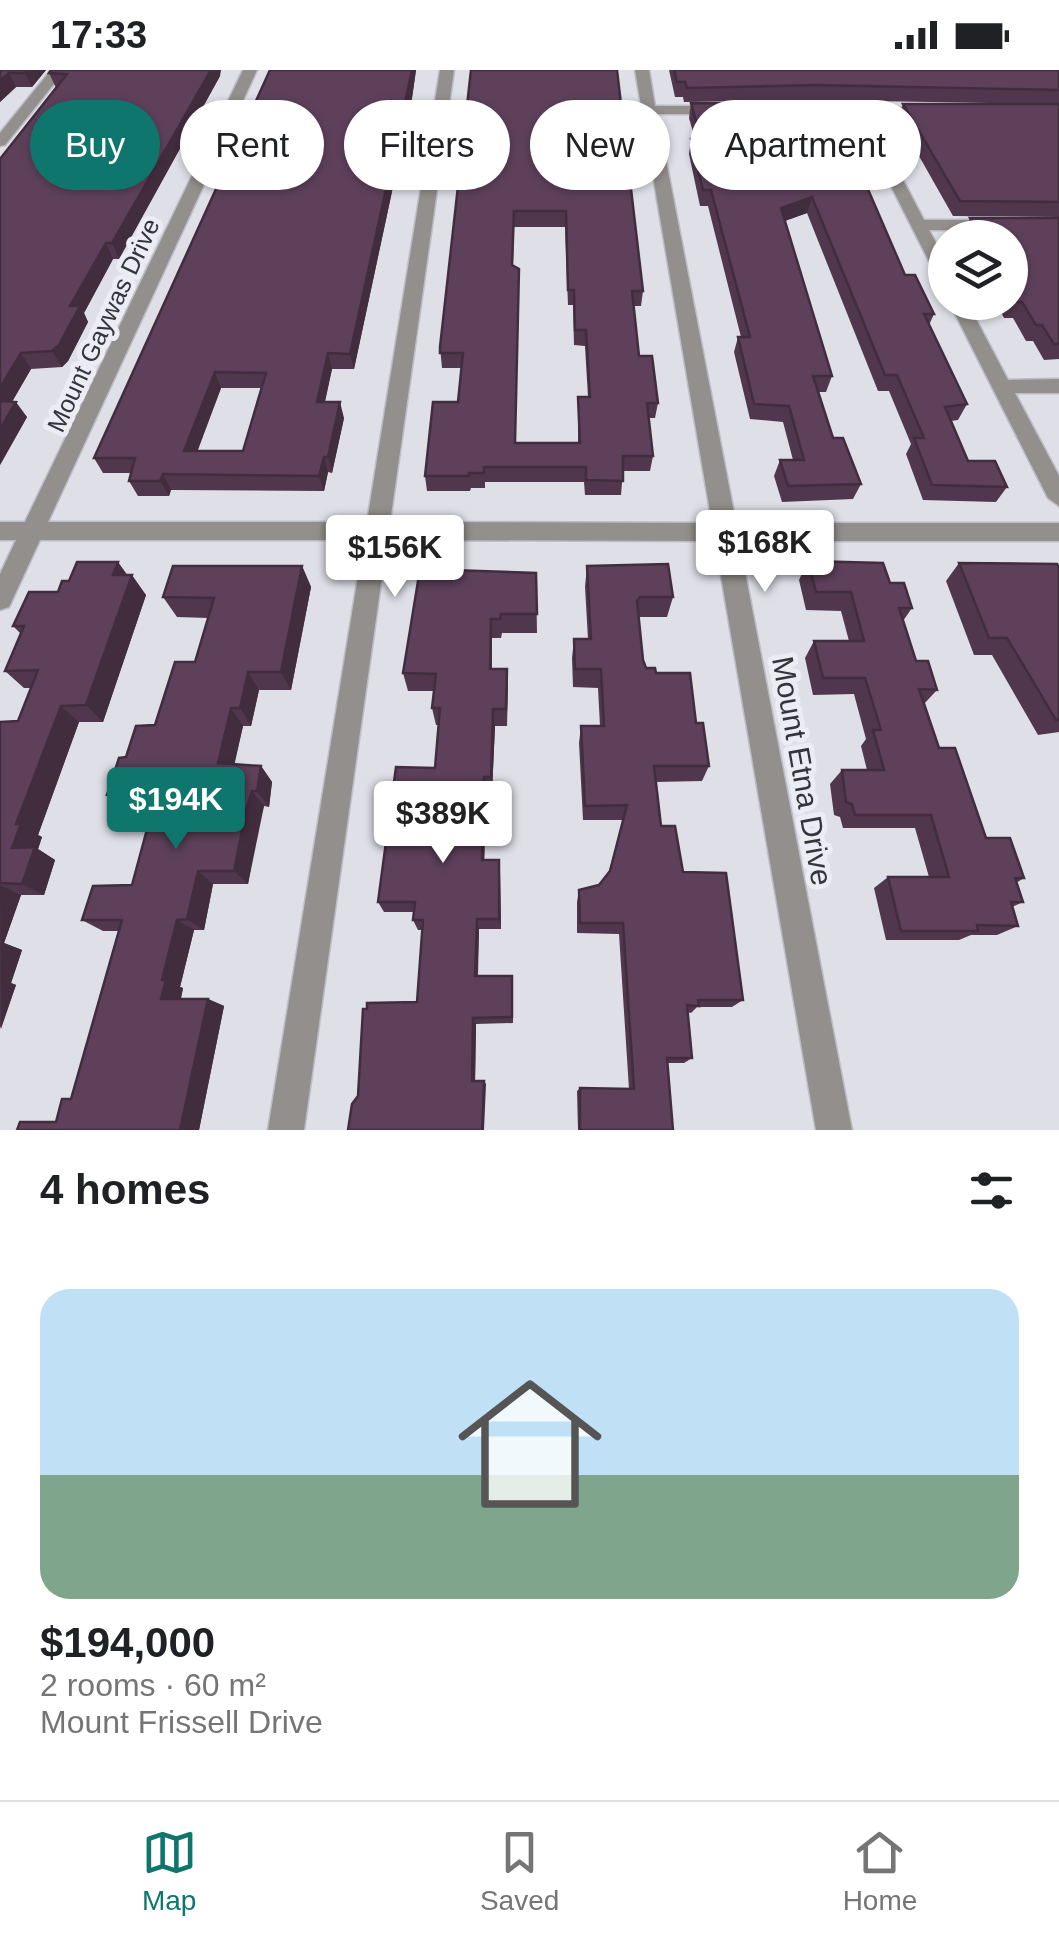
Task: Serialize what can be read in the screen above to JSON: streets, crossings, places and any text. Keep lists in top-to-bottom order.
{
  "streets": {
    "street": ["Mount Gaywas Drive", "Mount Etna Drive"]
  },
  "page": {
    "status": "17:33",
    "chip": [
      "Buy",
      "Rent",
      "Filters",
      "New",
      "Apartment"
    ],
    "price": [
      "$168K",
      "$156K",
      "$194K",
      "$389K"
    ],
    "heading": "4 homes",
    "list": [
      {
        "name": "$194,000",
        "note": "2 rooms · 60 m² · Mount Frissell Drive"
      }
    ],
    "tabs": ["Map", "Saved", "Home"]
  }
}
